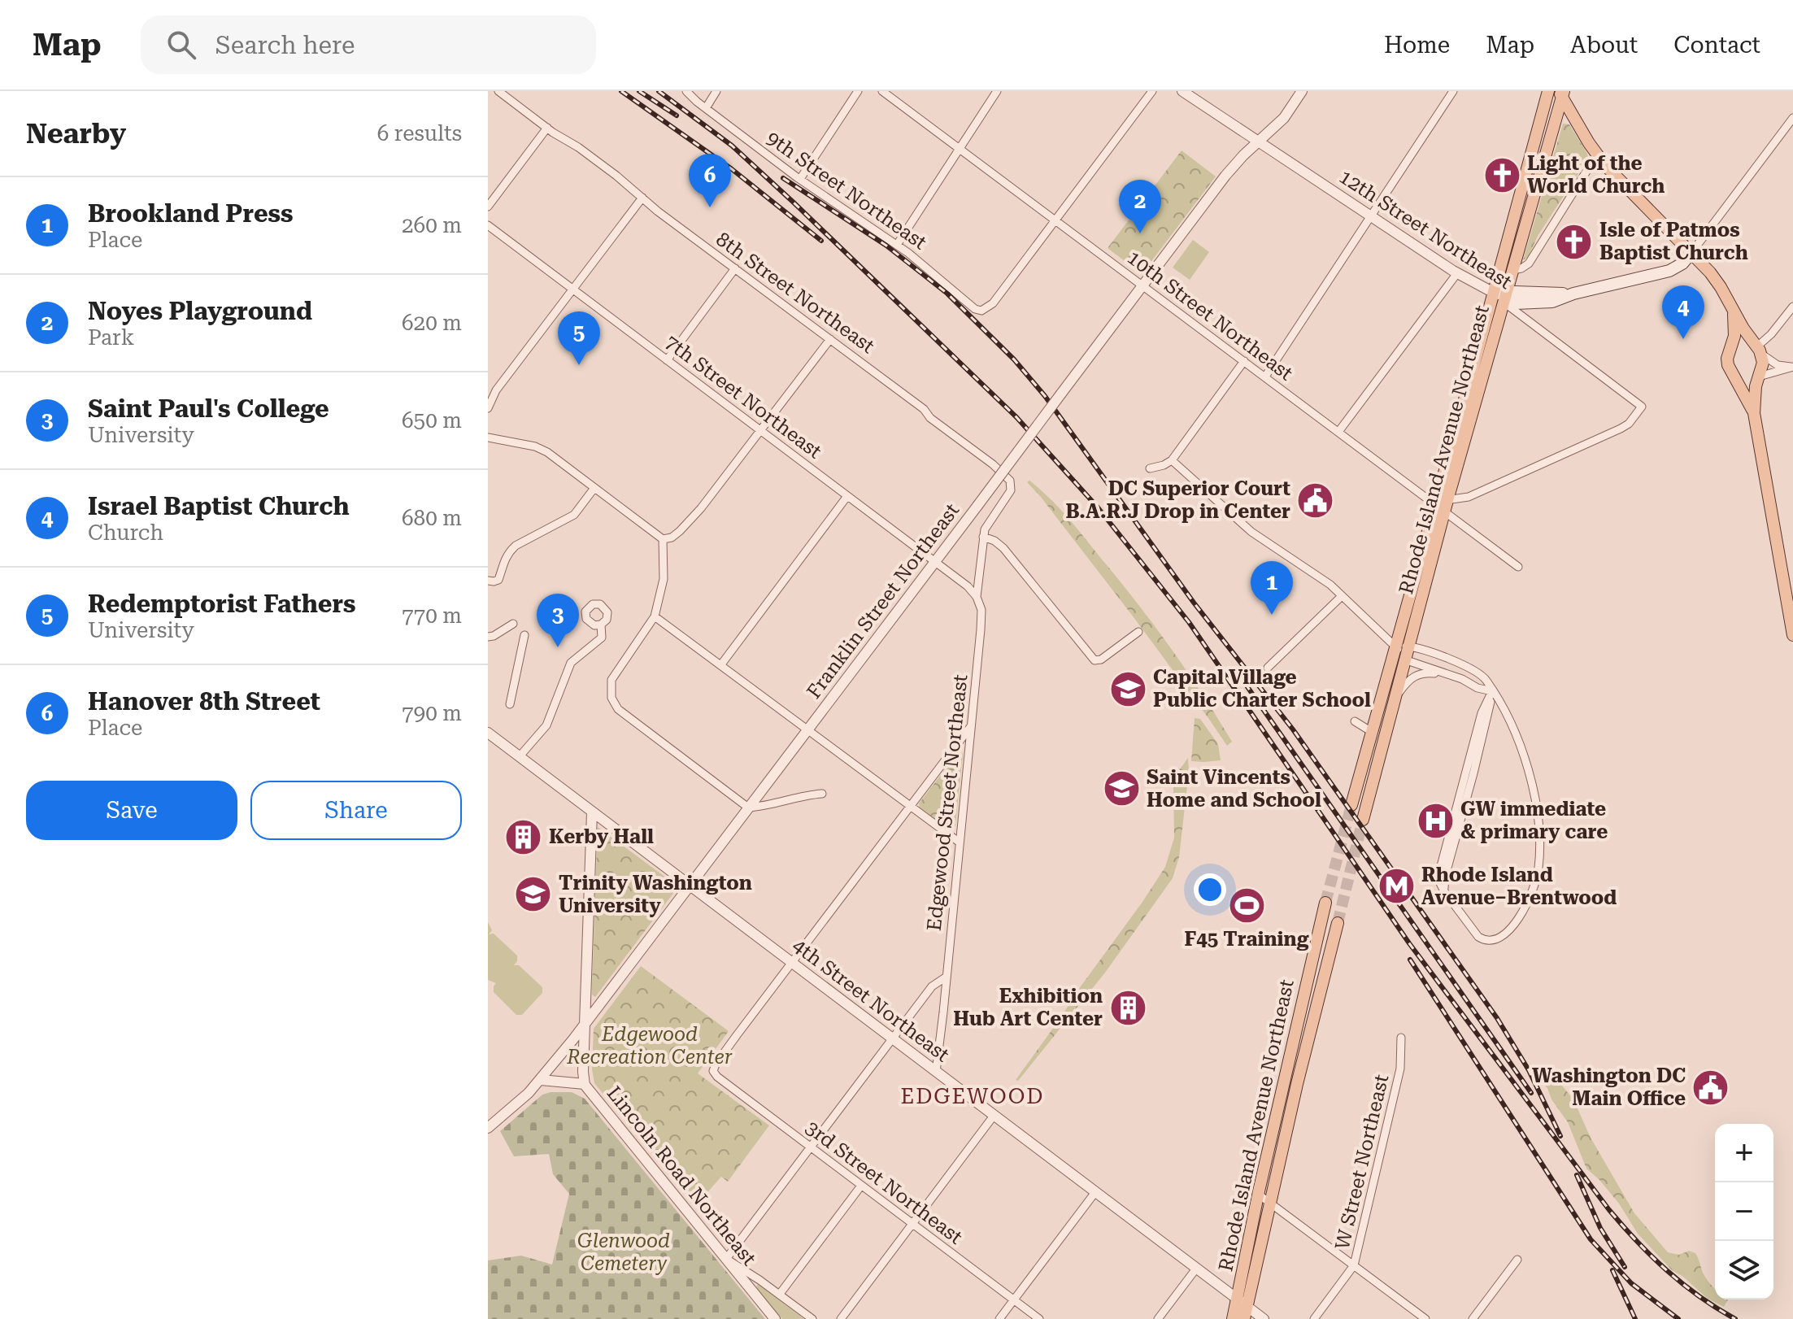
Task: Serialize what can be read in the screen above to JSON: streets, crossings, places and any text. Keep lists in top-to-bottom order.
{
  "streets": {
    "main road": ["Rhode Island Avenue Northeast"],
    "street": [
      "9th Street Northeast",
      "12th Street Northeast",
      "8th Street Northeast",
      "10th Street Northeast",
      "7th Street Northeast",
      "Franklin Street Northeast",
      "Edgewood Street Northeast",
      "4th Street Northeast",
      "W Street Northeast",
      "Lincoln Road Northeast",
      "3rd Street Northeast"
    ]
  },
  "crossings": [
    ["9th Street Northeast", "10th Street Northeast"],
    ["12th Street Northeast", "10th Street Northeast"],
    ["12th Street Northeast", "Rhode Island Avenue Northeast"],
    ["12th Street Northeast", "Franklin Street Northeast"],
    ["8th Street Northeast", "Edgewood Street Northeast"],
    ["10th Street Northeast", "Rhode Island Avenue Northeast"],
    ["10th Street Northeast", "Franklin Street Northeast"],
    ["7th Street Northeast", "Franklin Street Northeast"],
    ["7th Street Northeast", "Edgewood Street Northeast"],
    ["Rhode Island Avenue Northeast", "4th Street Northeast"],
    ["Franklin Street Northeast", "4th Street Northeast"],
    ["Franklin Street Northeast", "Lincoln Road Northeast"],
    ["Edgewood Street Northeast", "4th Street Northeast"],
    ["4th Street Northeast", "Lincoln Road Northeast"],
    ["4th Street Northeast", "3rd Street Northeast"]
  ],
  "districts": ["EDGEWOOD"],
  "parks": ["Edgewood Recreation Center", "Glenwood Cemetery"],
  "places": {
    "church": ["Light of the World Church", "Isle of Patmos Baptist Church"],
    "public building": ["DC Superior Court B.A.R.J Drop in Center", "Washington DC Main Office"],
    "school or university": ["Capital Village Public Charter School", "Saint Vincents Home and School", "Trinity Washington University"],
    "hospital": ["GW immediate & primary care"],
    "building": ["Kerby Hall", "Exhibition Hub Art Center"],
    "metro station": ["Rhode Island Avenue–Brentwood"],
    "sports": ["F45 Training"]
  },
  "page": {
    "header": "Map",
    "search": "Search here",
    "nav": [
      "Home",
      "Map",
      "About",
      "Contact"
    ],
    "heading": ["Nearby", "6 results"],
    "pins": [
      "6",
      "2",
      "4",
      "5",
      "1",
      "3"
    ],
    "list": [
      {
        "mark": "1",
        "name": "Brookland Press",
        "note": "Place",
        "value": "260 m"
      },
      {
        "mark": "2",
        "name": "Noyes Playground",
        "note": "Park",
        "value": "620 m"
      },
      {
        "mark": "3",
        "name": "Saint Paul's College",
        "note": "University",
        "value": "650 m"
      },
      {
        "mark": "4",
        "name": "Israel Baptist Church",
        "note": "Church",
        "value": "680 m"
      },
      {
        "mark": "5",
        "name": "Redemptorist Fathers",
        "note": "University",
        "value": "770 m"
      },
      {
        "mark": "6",
        "name": "Hanover 8th Street",
        "note": "Place",
        "value": "790 m"
      }
    ],
    "buttons": ["Save", "Share"],
    "map_buttons": ["+", "−"]
  }
}
